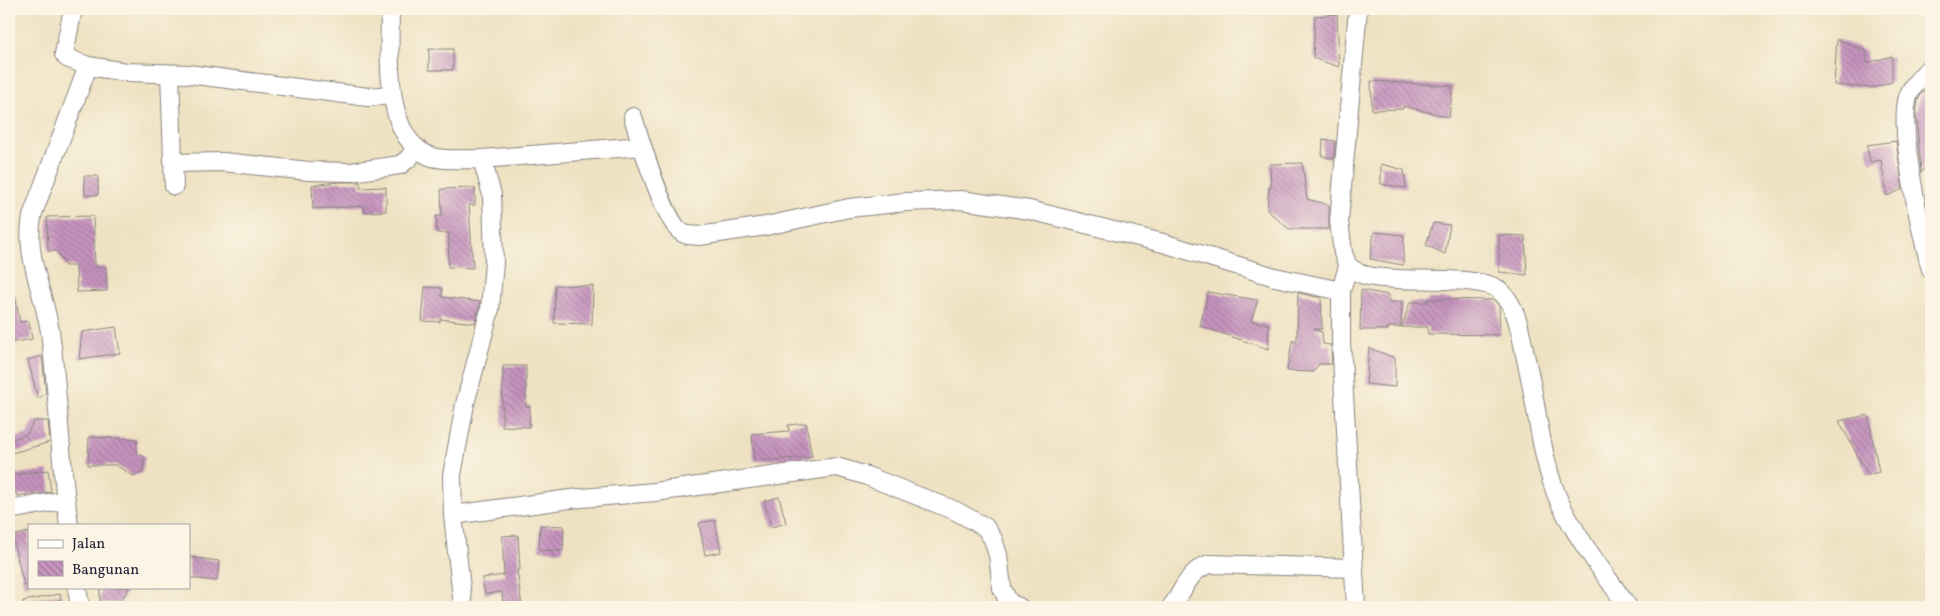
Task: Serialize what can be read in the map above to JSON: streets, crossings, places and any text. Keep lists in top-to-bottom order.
{
  "legend": ["Jalan", "Bangunan"]
}
